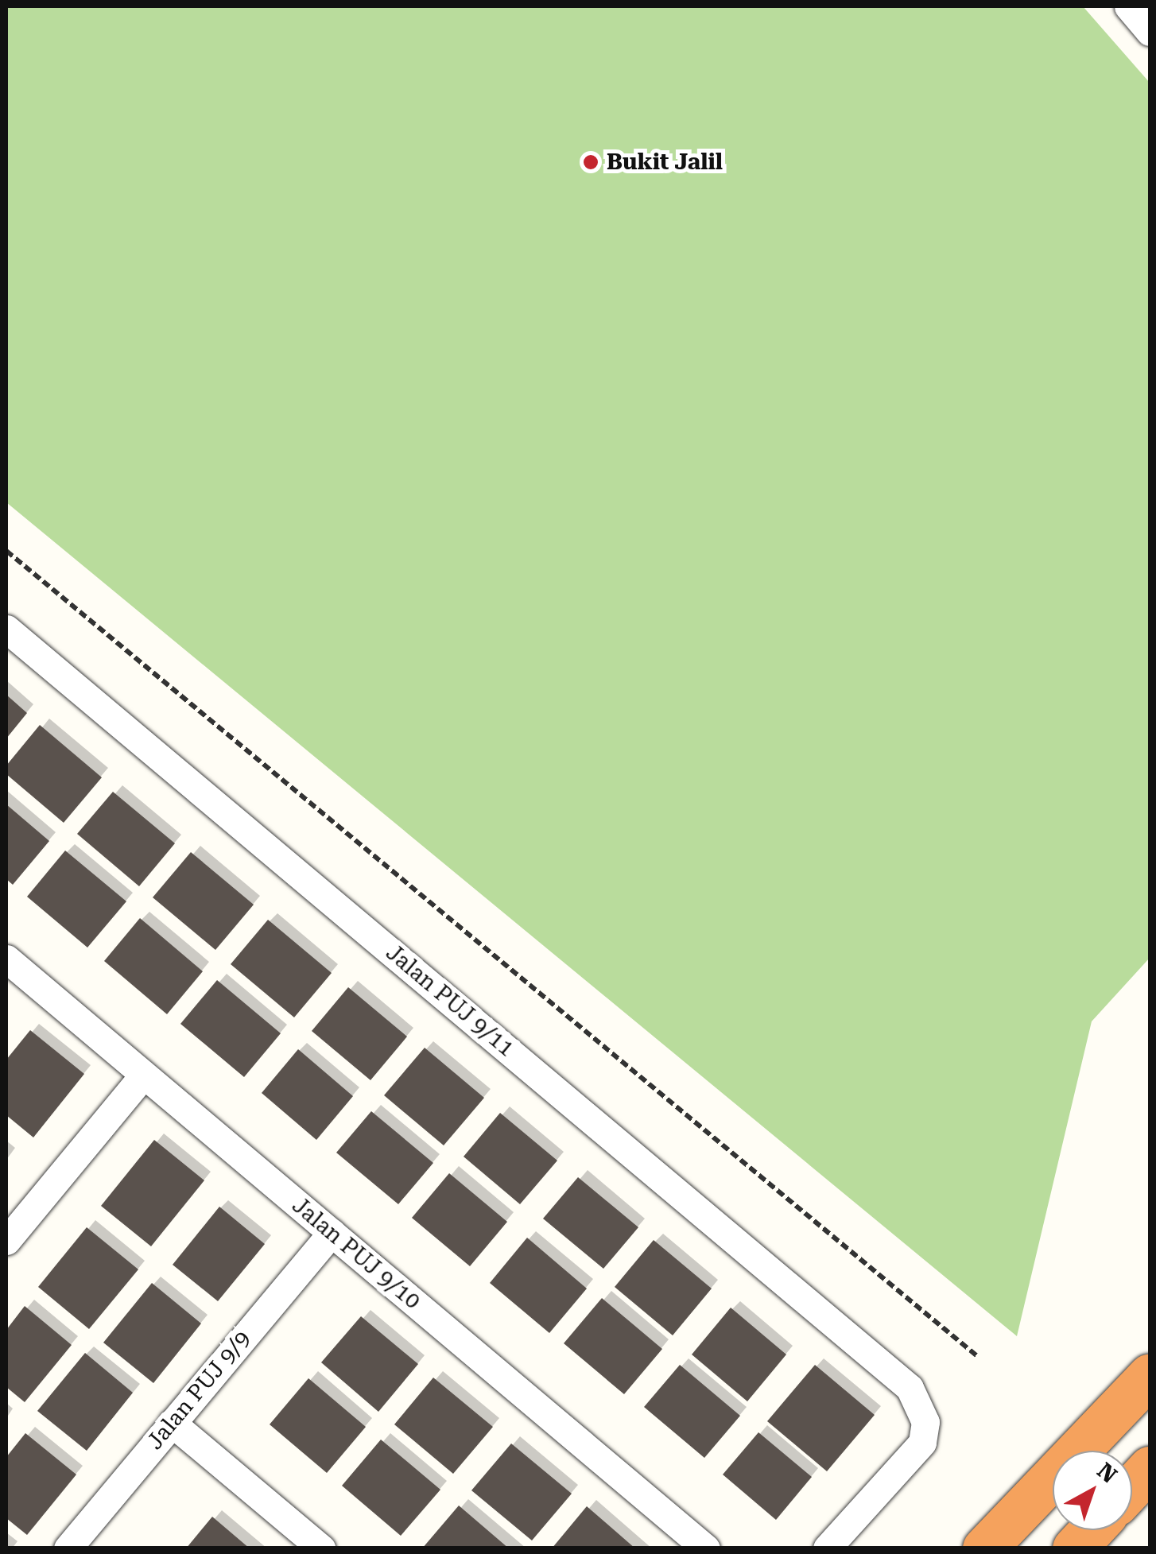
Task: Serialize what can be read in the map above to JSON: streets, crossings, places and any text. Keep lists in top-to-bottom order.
{
  "streets": {
    "street": ["Jalan PUJ 9/11", "Jalan PUJ 9/10", "Jalan PUJ 9/9"]
  },
  "crossings": [
    ["Jalan PUJ 9/10", "Jalan PUJ 9/9"]
  ],
  "places": ["Bukit Jalil"],
  "north": "top right"
}
